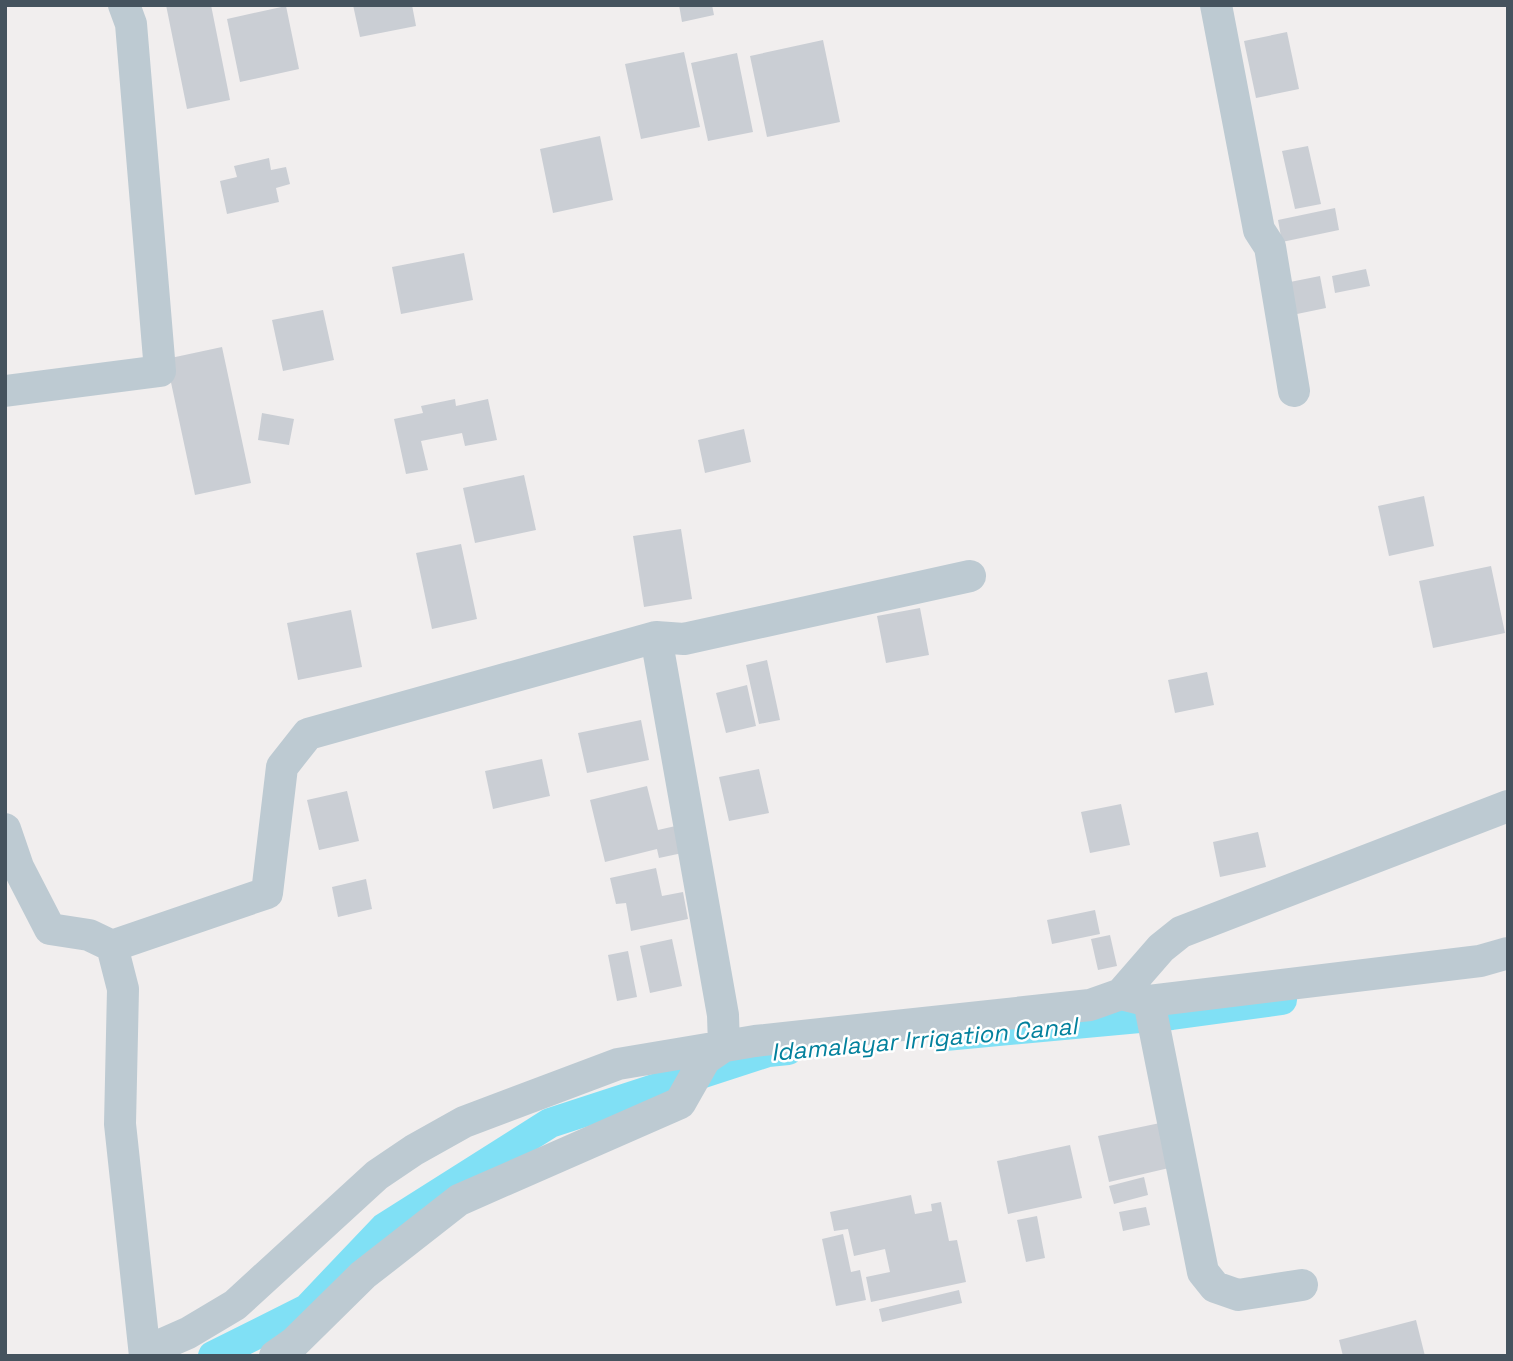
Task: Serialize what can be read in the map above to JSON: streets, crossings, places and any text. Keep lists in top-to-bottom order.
{
  "water": ["Idamalayar Irrigation Canal"]
}
